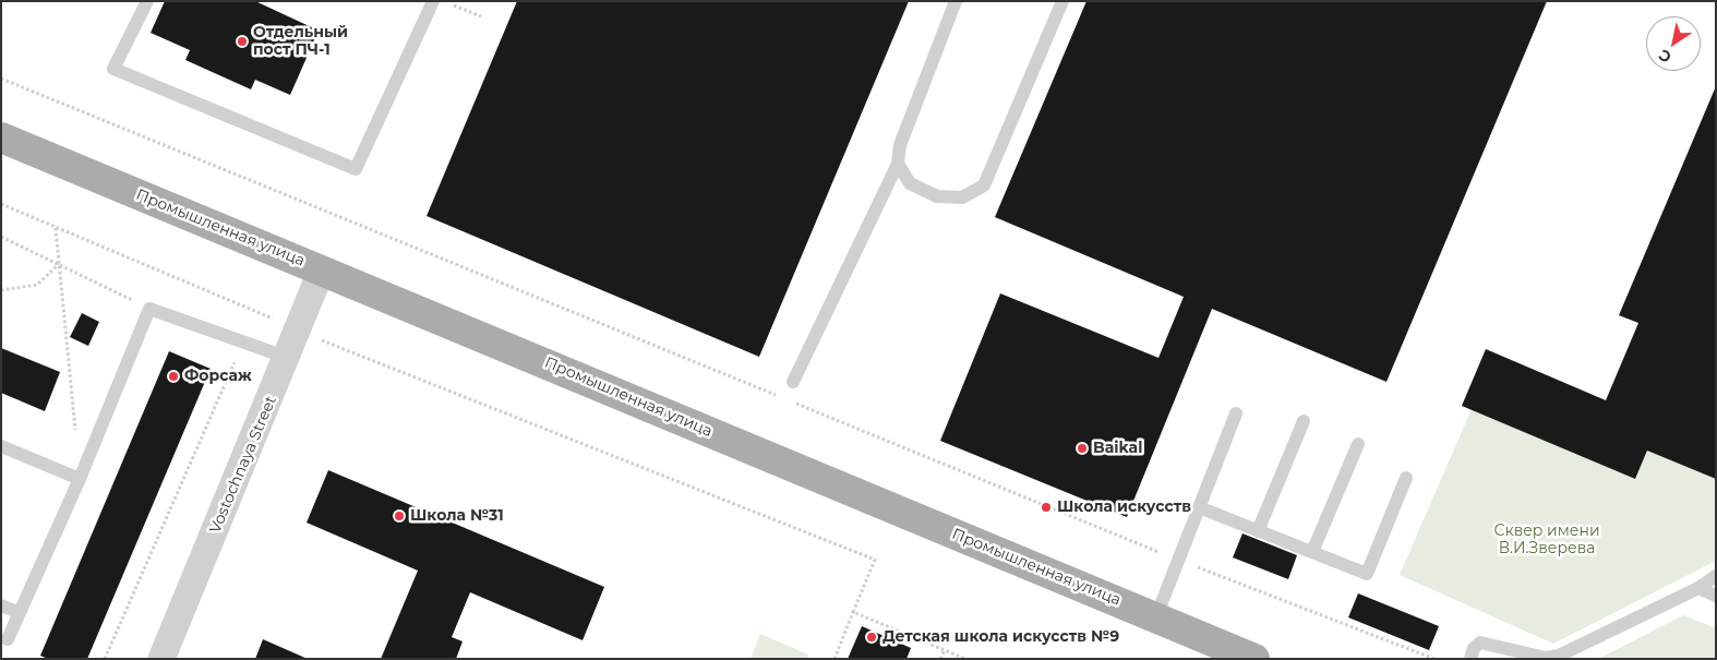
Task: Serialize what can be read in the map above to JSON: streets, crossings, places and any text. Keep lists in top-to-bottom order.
{
  "streets": {
    "main road": ["Промышленная улица"],
    "street": ["Vostochnaya Street"]
  },
  "crossings": [
    ["Промышленная улица", "Vostochnaya Street"]
  ],
  "parks": ["Сквер имени В.И.Зверева"],
  "places": [
    "Отдельный пост ПЧ-1",
    "Форсаж",
    "Baikal",
    "Школа искусств",
    "Школа №31",
    "Детская школа искусств №9"
  ],
  "north": "bottom left"
}
